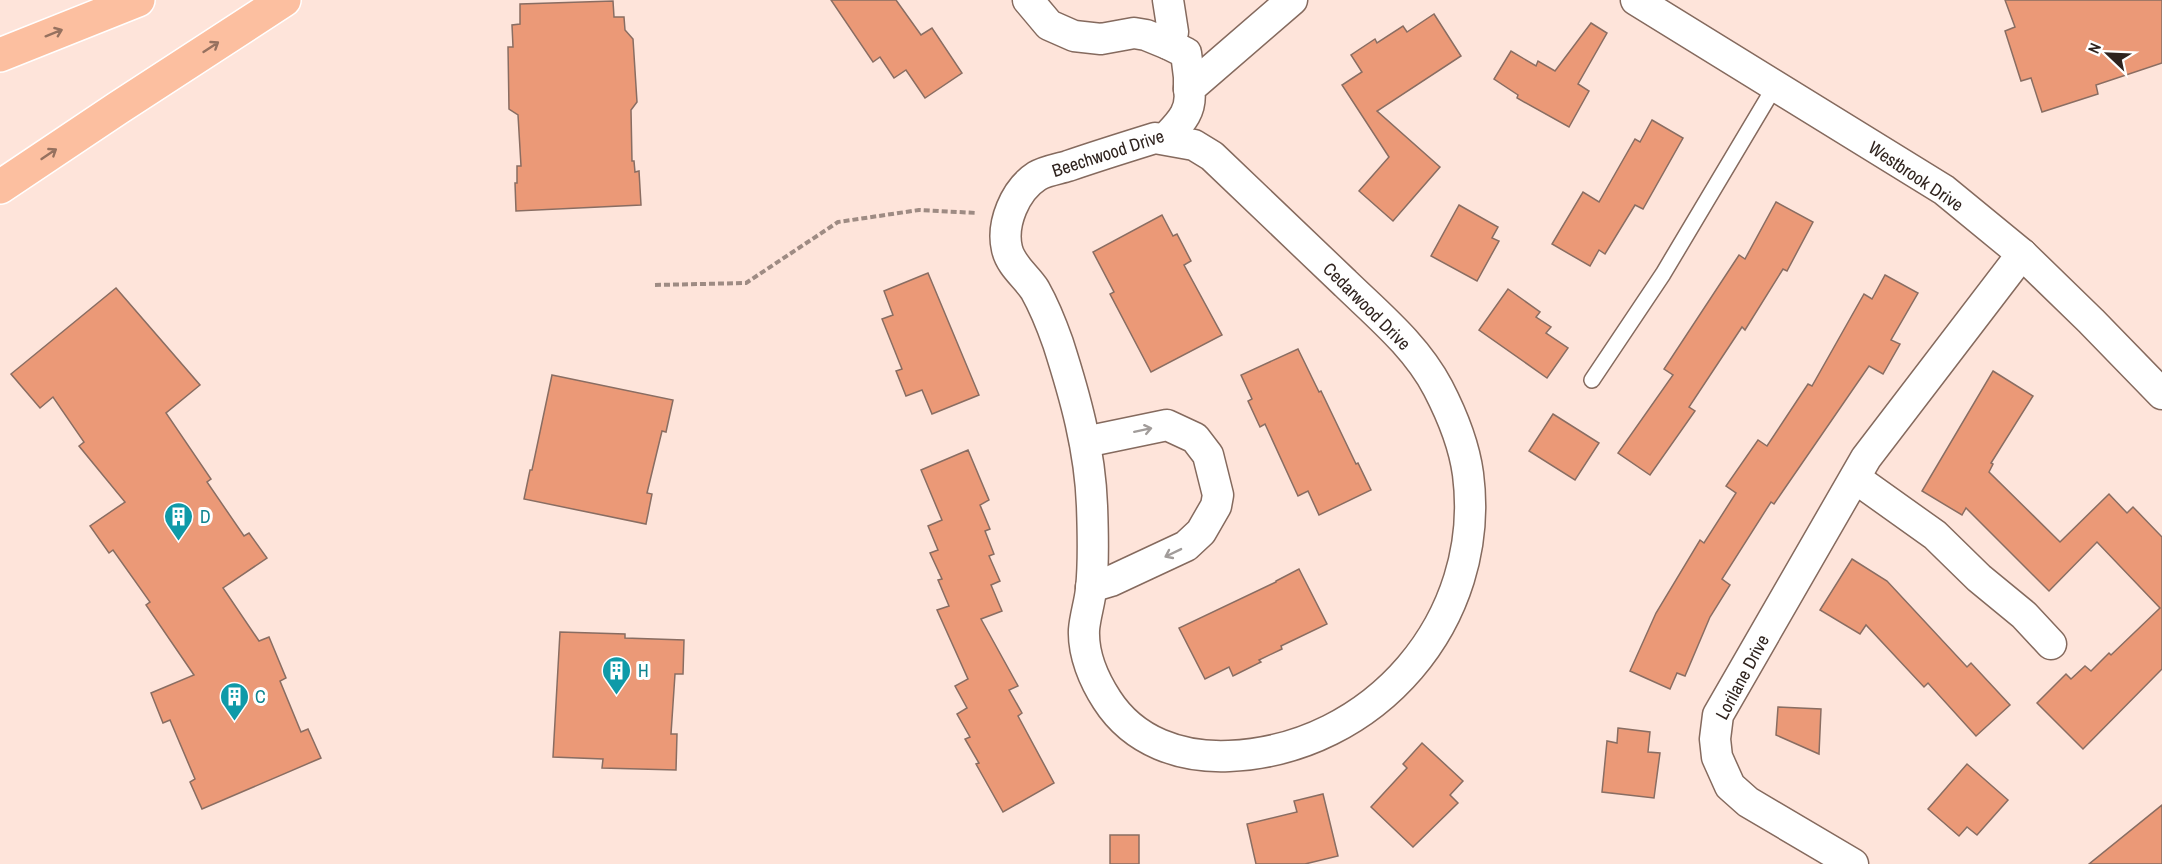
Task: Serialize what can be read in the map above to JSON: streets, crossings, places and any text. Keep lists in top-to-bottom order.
{
  "streets": {
    "street": [
      "Beechwood Drive",
      "Westbrook Drive",
      "Cedarwood Drive",
      "Lorilane Drive"
    ]
  },
  "crossings": [
    ["Beechwood Drive", "Cedarwood Drive"],
    ["Westbrook Drive", "Lorilane Drive"]
  ],
  "places": {
    "building": ["D", "H", "C"]
  },
  "north": "top left"
}
